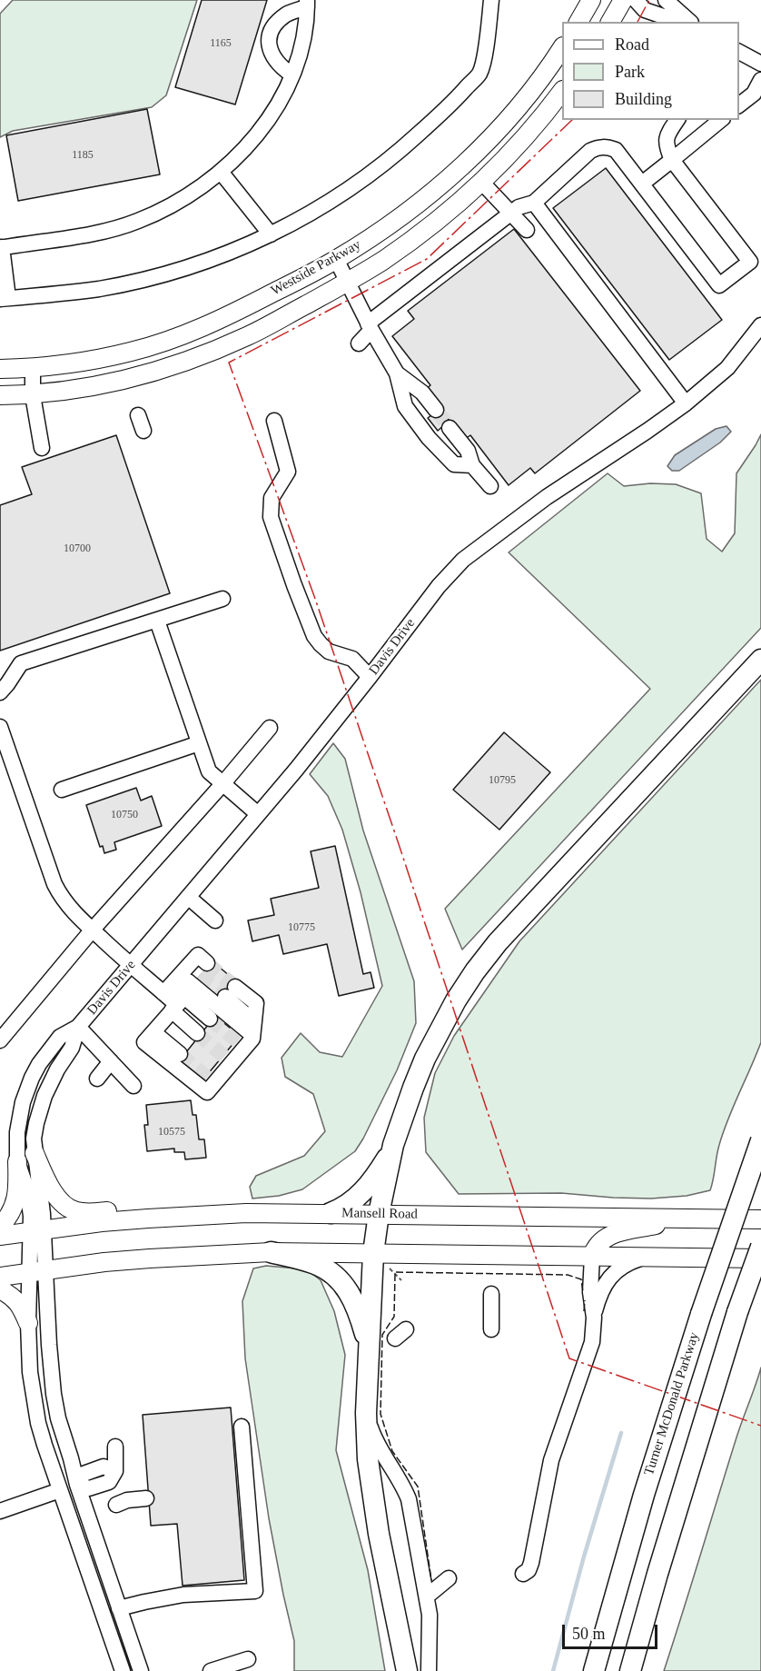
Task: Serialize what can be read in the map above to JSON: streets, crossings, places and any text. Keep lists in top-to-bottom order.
{
  "streets": {
    "highway": ["Turner McDonald Parkway"],
    "main road": ["Westside Parkway", "Mansell Road"],
    "street": ["Davis Drive"]
  },
  "crossings": [
    ["Davis Drive", "Mansell Road"]
  ],
  "house_numbers": [
    "1165",
    "1185",
    "10700",
    "10795",
    "10750",
    "10775",
    "10575"
  ],
  "legend": ["Road", "Park", "Building"],
  "scale_bar": "50 m"
}
